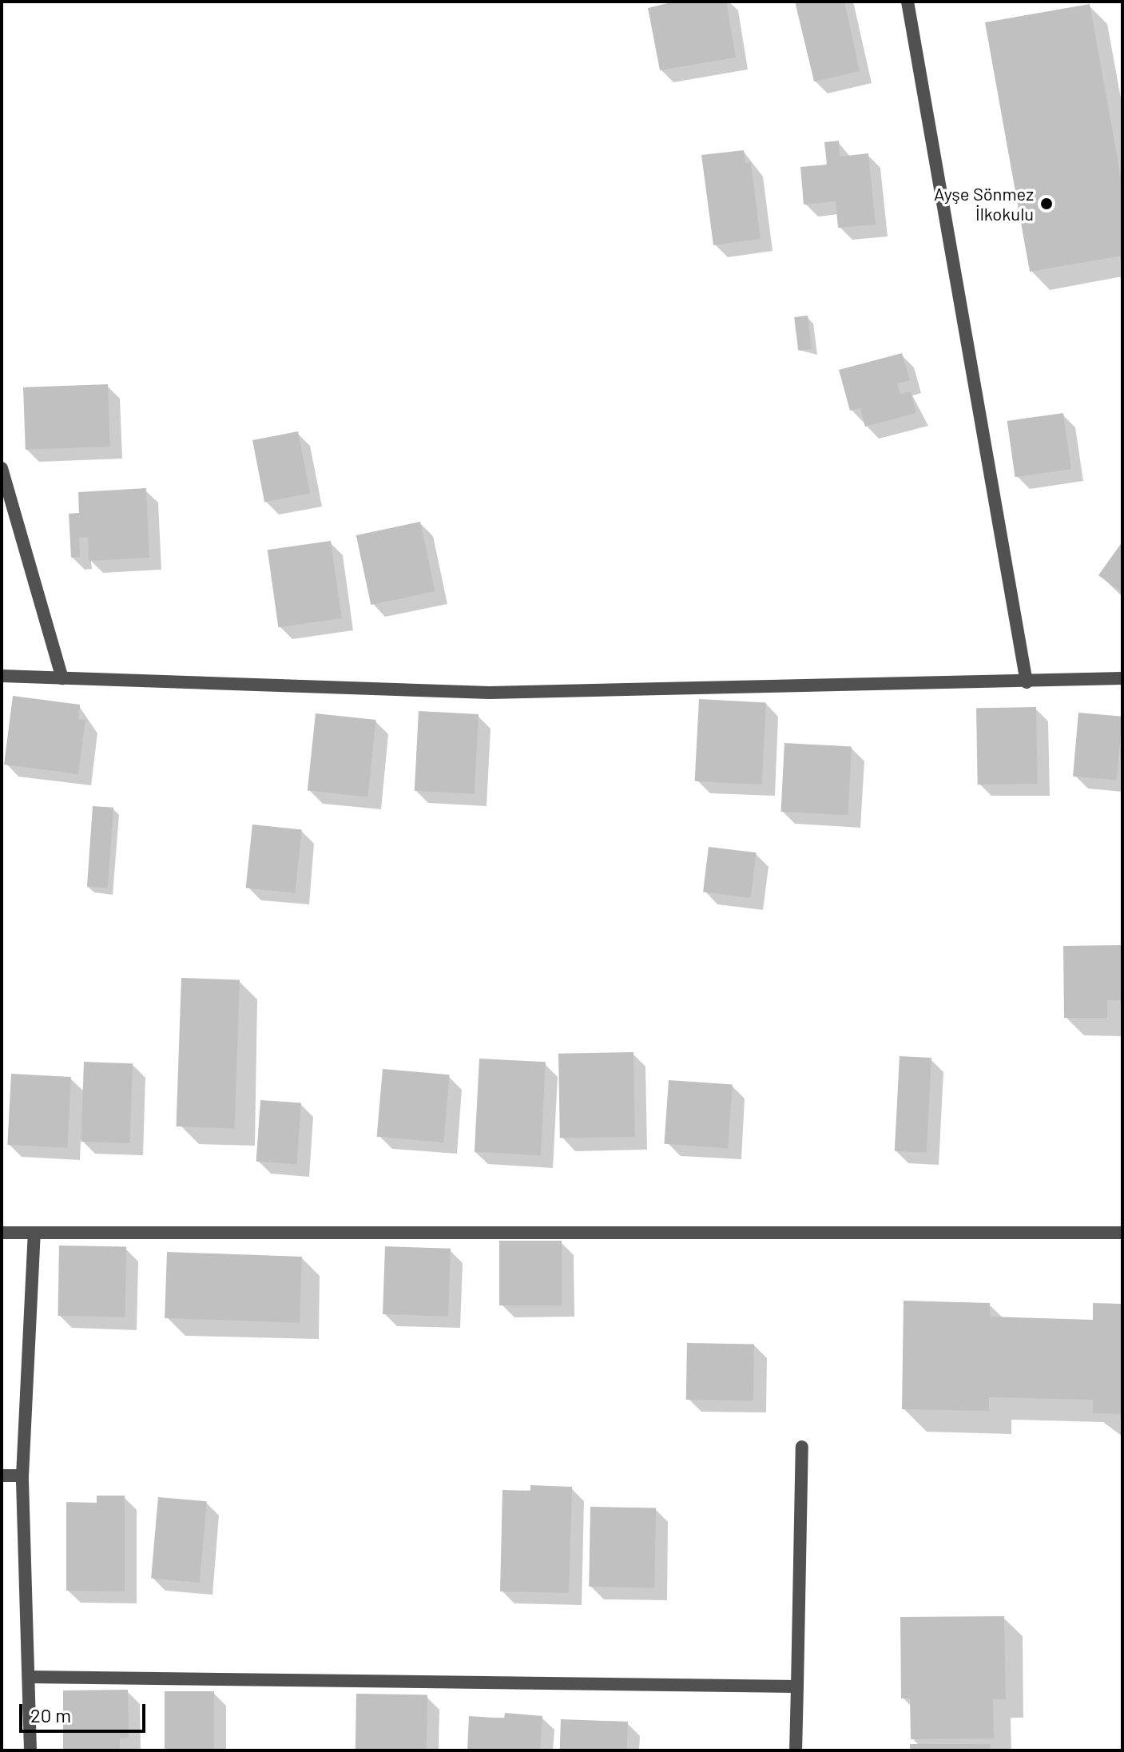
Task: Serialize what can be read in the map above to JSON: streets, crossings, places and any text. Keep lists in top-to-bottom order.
{
  "places": ["Ayşe Sönmez İlkokulu"],
  "scale_bar": "20 m"
}
